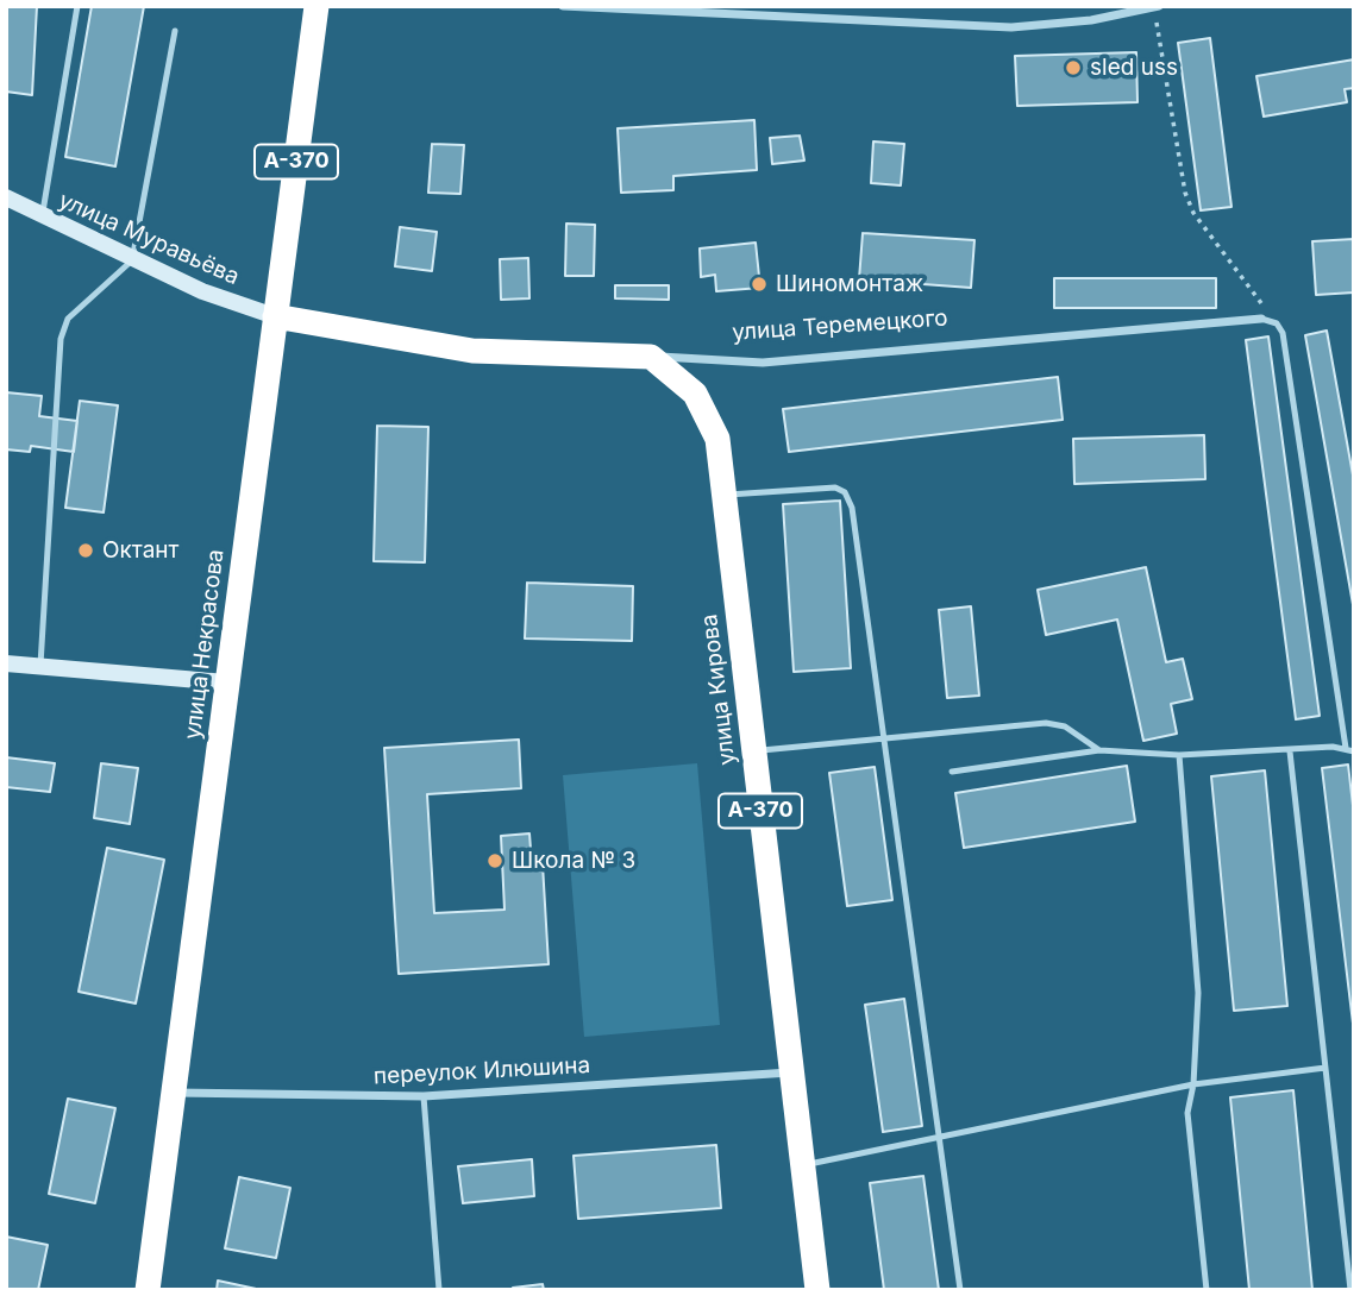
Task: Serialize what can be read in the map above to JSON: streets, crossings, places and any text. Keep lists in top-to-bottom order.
{
  "streets": {
    "highway": [
      "А-370",
      "улица Теремецкого",
      "улица Некрасова",
      "улица Кирова"
    ],
    "street": ["улица Муравьёва", "переулок Илюшина"]
  },
  "crossings": [
    ["улица Муравьёва", "улица Теремецкого"],
    ["улица Муравьёва", "улица Некрасова"],
    ["улица Теремецкого", "улица Некрасова"],
    ["улица Теремецкого", "улица Кирова"],
    ["улица Некрасова", "переулок Илюшина"],
    ["улица Кирова", "переулок Илюшина"]
  ],
  "places": [
    "sled uss",
    "Шиномонтаж",
    "Октант",
    "Школа № 3"
  ]
}
